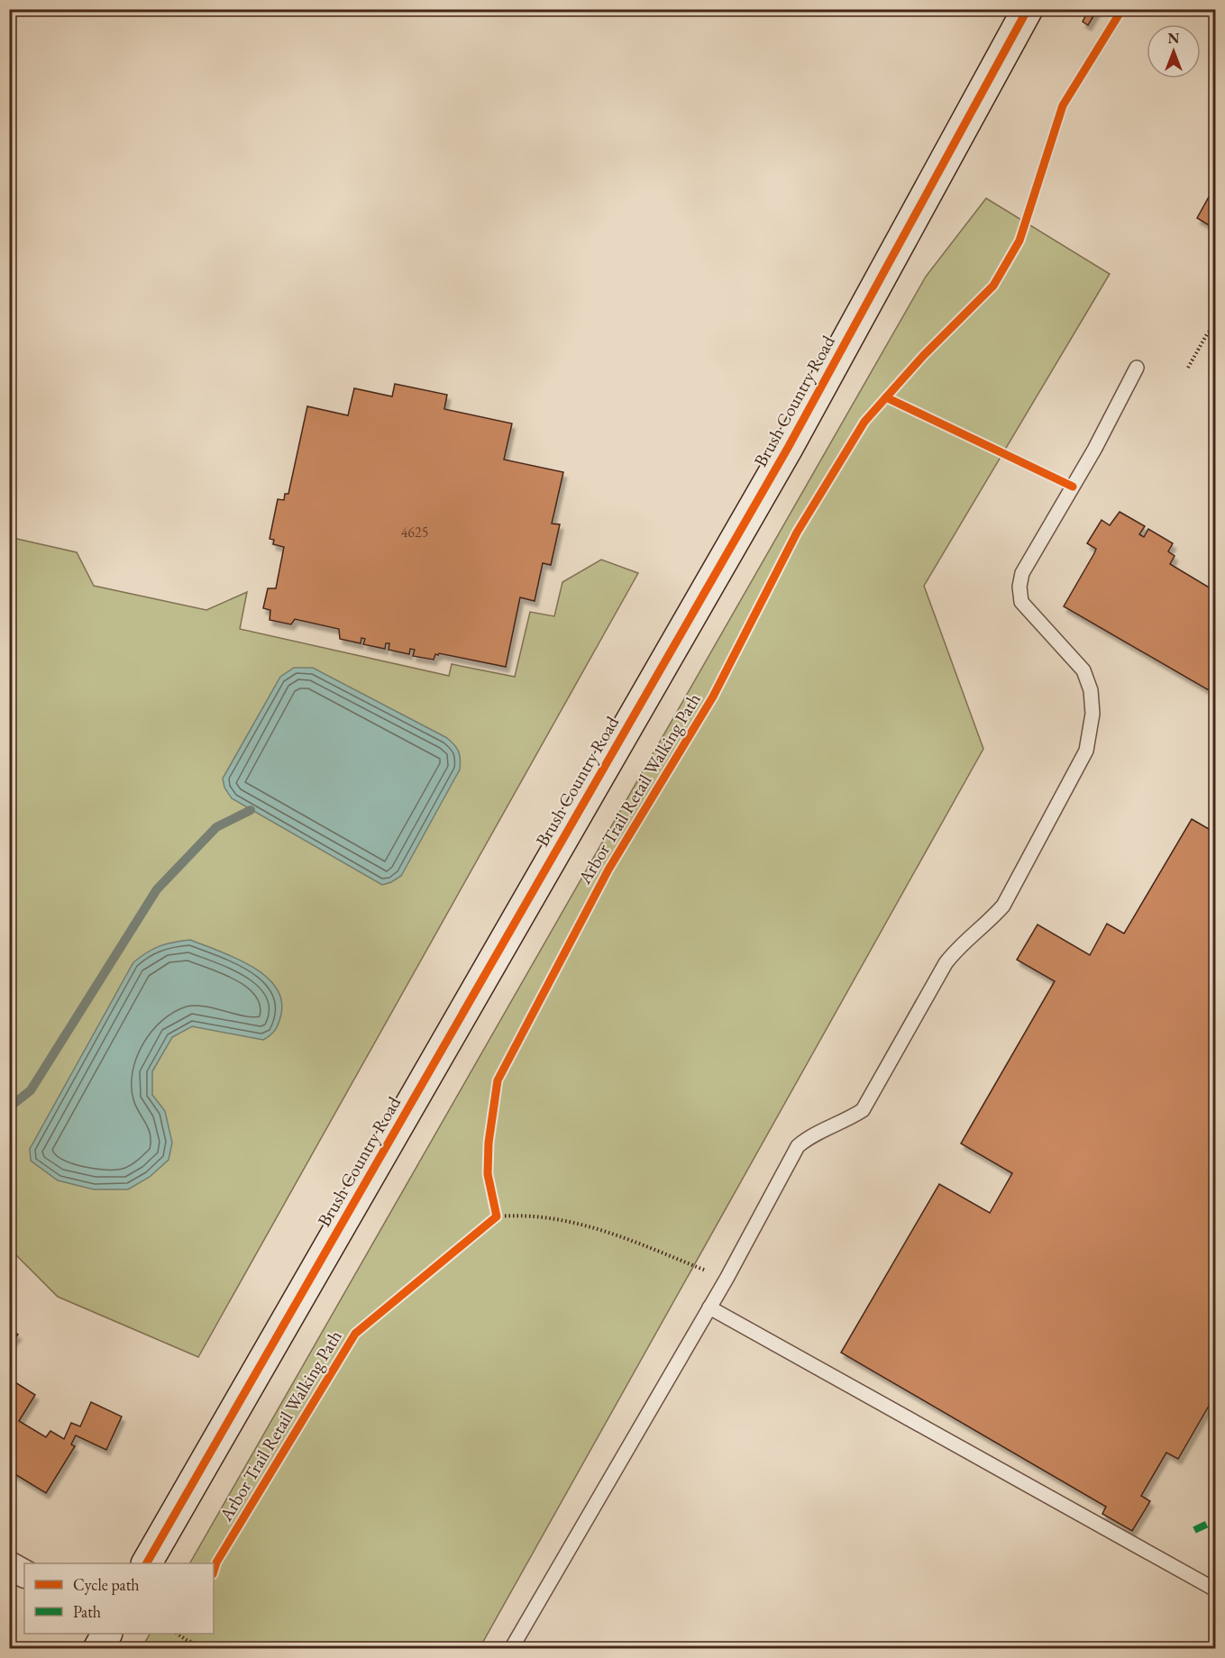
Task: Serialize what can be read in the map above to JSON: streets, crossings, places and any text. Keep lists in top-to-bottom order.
{
  "streets": {
    "street": ["Brush Country Road"],
    "cycle path": ["Arbor Trail Retail Walking Path"]
  },
  "house_numbers": ["4625"],
  "legend": ["Cycle path", "Path"],
  "north": "top"
}
